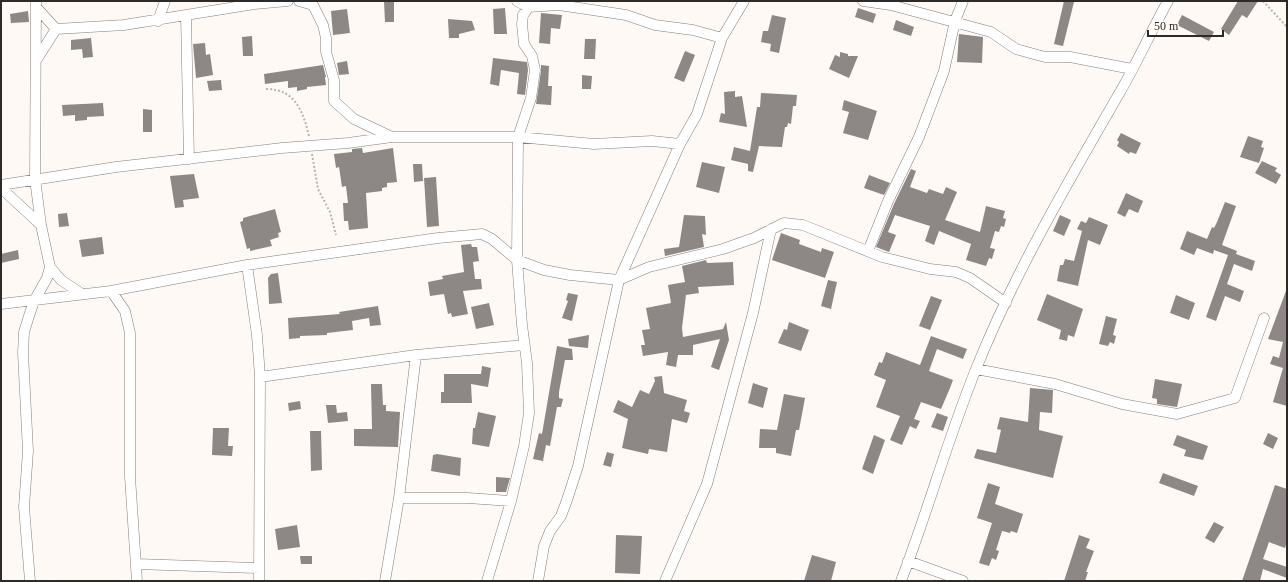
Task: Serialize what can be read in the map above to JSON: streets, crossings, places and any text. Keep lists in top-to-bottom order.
{
  "scale_bar": "50 m"
}
